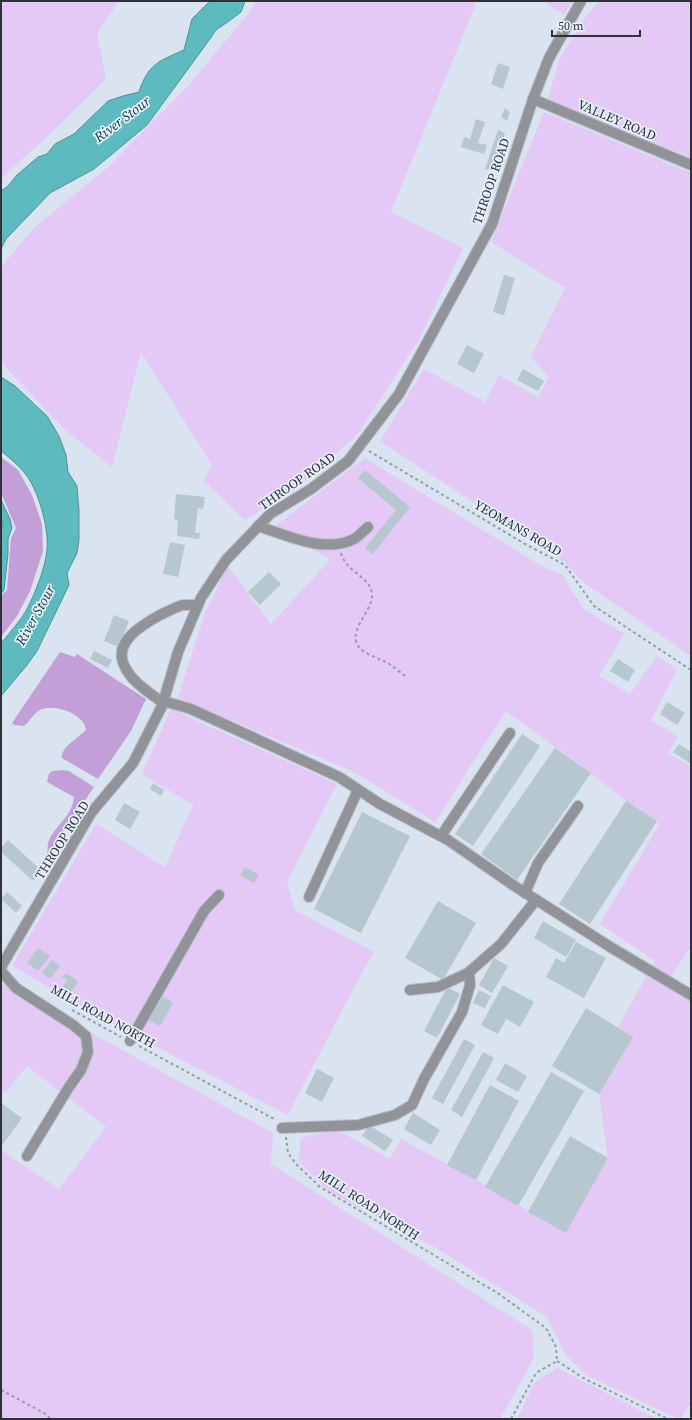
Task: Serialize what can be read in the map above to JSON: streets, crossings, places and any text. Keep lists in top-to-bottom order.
{
  "streets": {
    "street": ["VALLEY ROAD", "THROOP ROAD"],
    "path": ["YEOMANS ROAD", "MILL ROAD NORTH"]
  },
  "crossings": [
    ["VALLEY ROAD", "THROOP ROAD"],
    ["THROOP ROAD", "YEOMANS ROAD"]
  ],
  "water": ["River Stour"],
  "scale_bar": "50 m"
}
